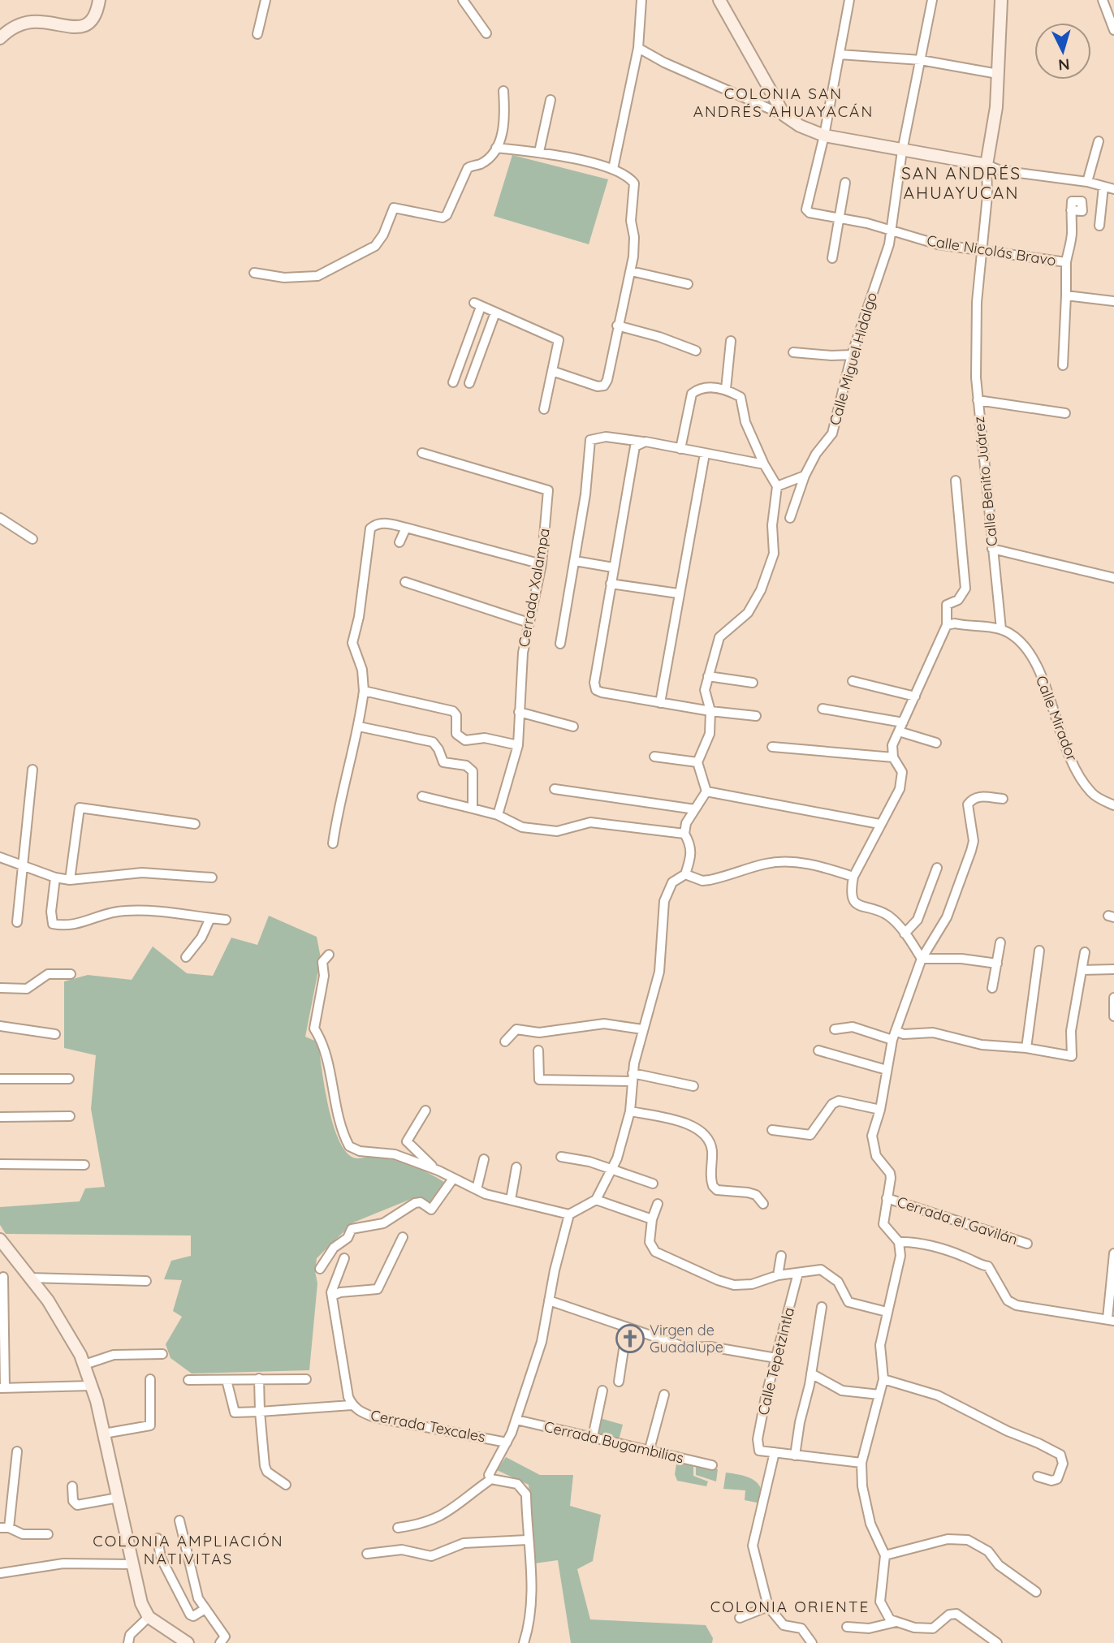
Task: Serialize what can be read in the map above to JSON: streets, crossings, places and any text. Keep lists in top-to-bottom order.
{
  "streets": {
    "main road": ["Calle Benito Juárez"],
    "street": [
      "Calle Nicolás Bravo",
      "Calle Miguel Hidalgo",
      "Cerrada Xalampa",
      "Calle Mirador",
      "Cerrada el Gavilán",
      "Calle Tepetzintla",
      "Cerrada Texcales",
      "Cerrada Bugambilias"
    ]
  },
  "crossings": [
    ["Calle Nicolás Bravo", "Calle Miguel Hidalgo"],
    ["Calle Nicolás Bravo", "Calle Benito Juárez"],
    ["Calle Benito Juárez", "Calle Mirador"]
  ],
  "districts": [
    "COLONIA SAN ANDRÉS AHUAYACÁN",
    "SAN ANDRÉS AHUAYUCAN",
    "COLONIA AMPLIACIÓN NATIVITAS",
    "COLONIA ORIENTE"
  ],
  "places": {
    "church": ["Virgen de Guadalupe"]
  },
  "north": "bottom"
}
